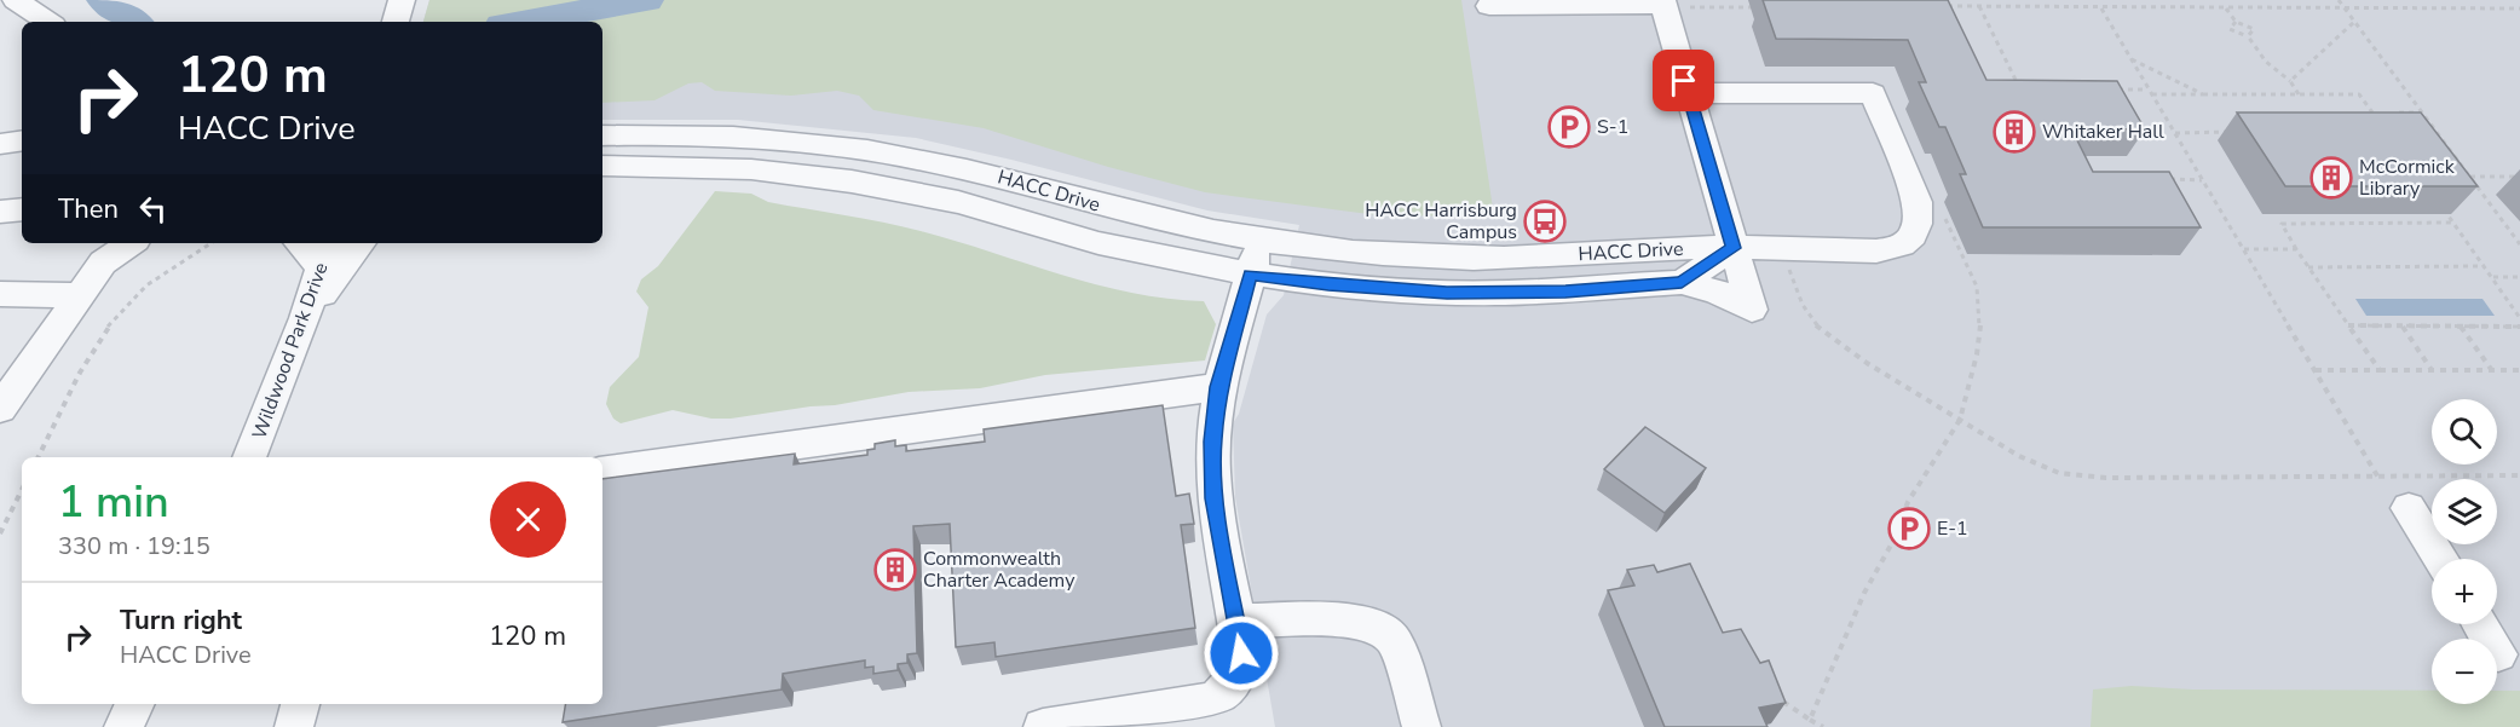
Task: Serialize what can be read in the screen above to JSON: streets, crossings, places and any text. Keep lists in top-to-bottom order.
{
  "streets": {
    "street": ["HACC Drive", "Wildwood Park Drive"]
  },
  "places": {
    "parking": ["S-1", "E-1"],
    "building": ["Whitaker Hall", "McCormick Library", "Commonwealth Charter Academy"],
    "bus stop": ["HACC Harrisburg Campus"]
  },
  "page": {
    "turn": ["120 m", "HACC Drive"],
    "then": "Then",
    "map_buttons": ["+", "−"],
    "heading": ["1 min", "330 m · 19:15"],
    "list": [
      {
        "name": "Turn right",
        "note": "HACC Drive",
        "value": "120 m"
      }
    ]
  }
}
